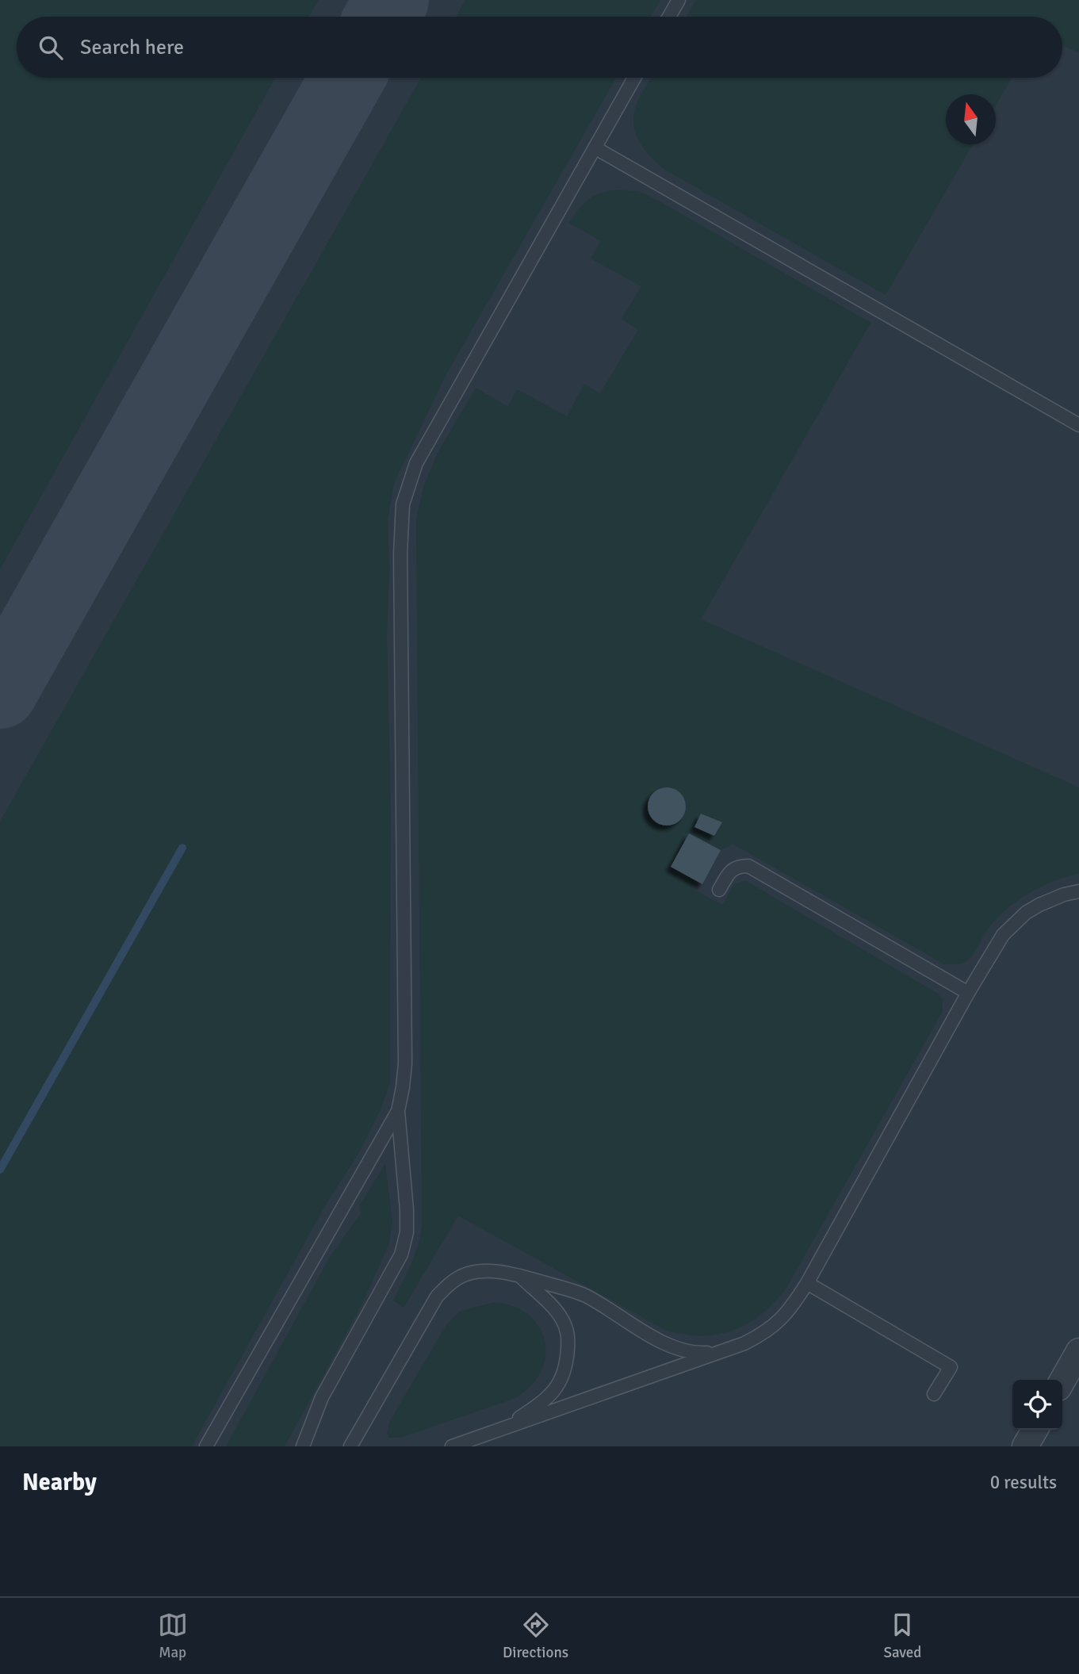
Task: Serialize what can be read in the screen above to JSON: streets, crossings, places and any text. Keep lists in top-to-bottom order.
{
  "north": "top",
  "page": {
    "search": "Search here",
    "heading": ["Nearby", "0 results"],
    "nav": ["Map", "Directions", "Saved"]
  }
}
